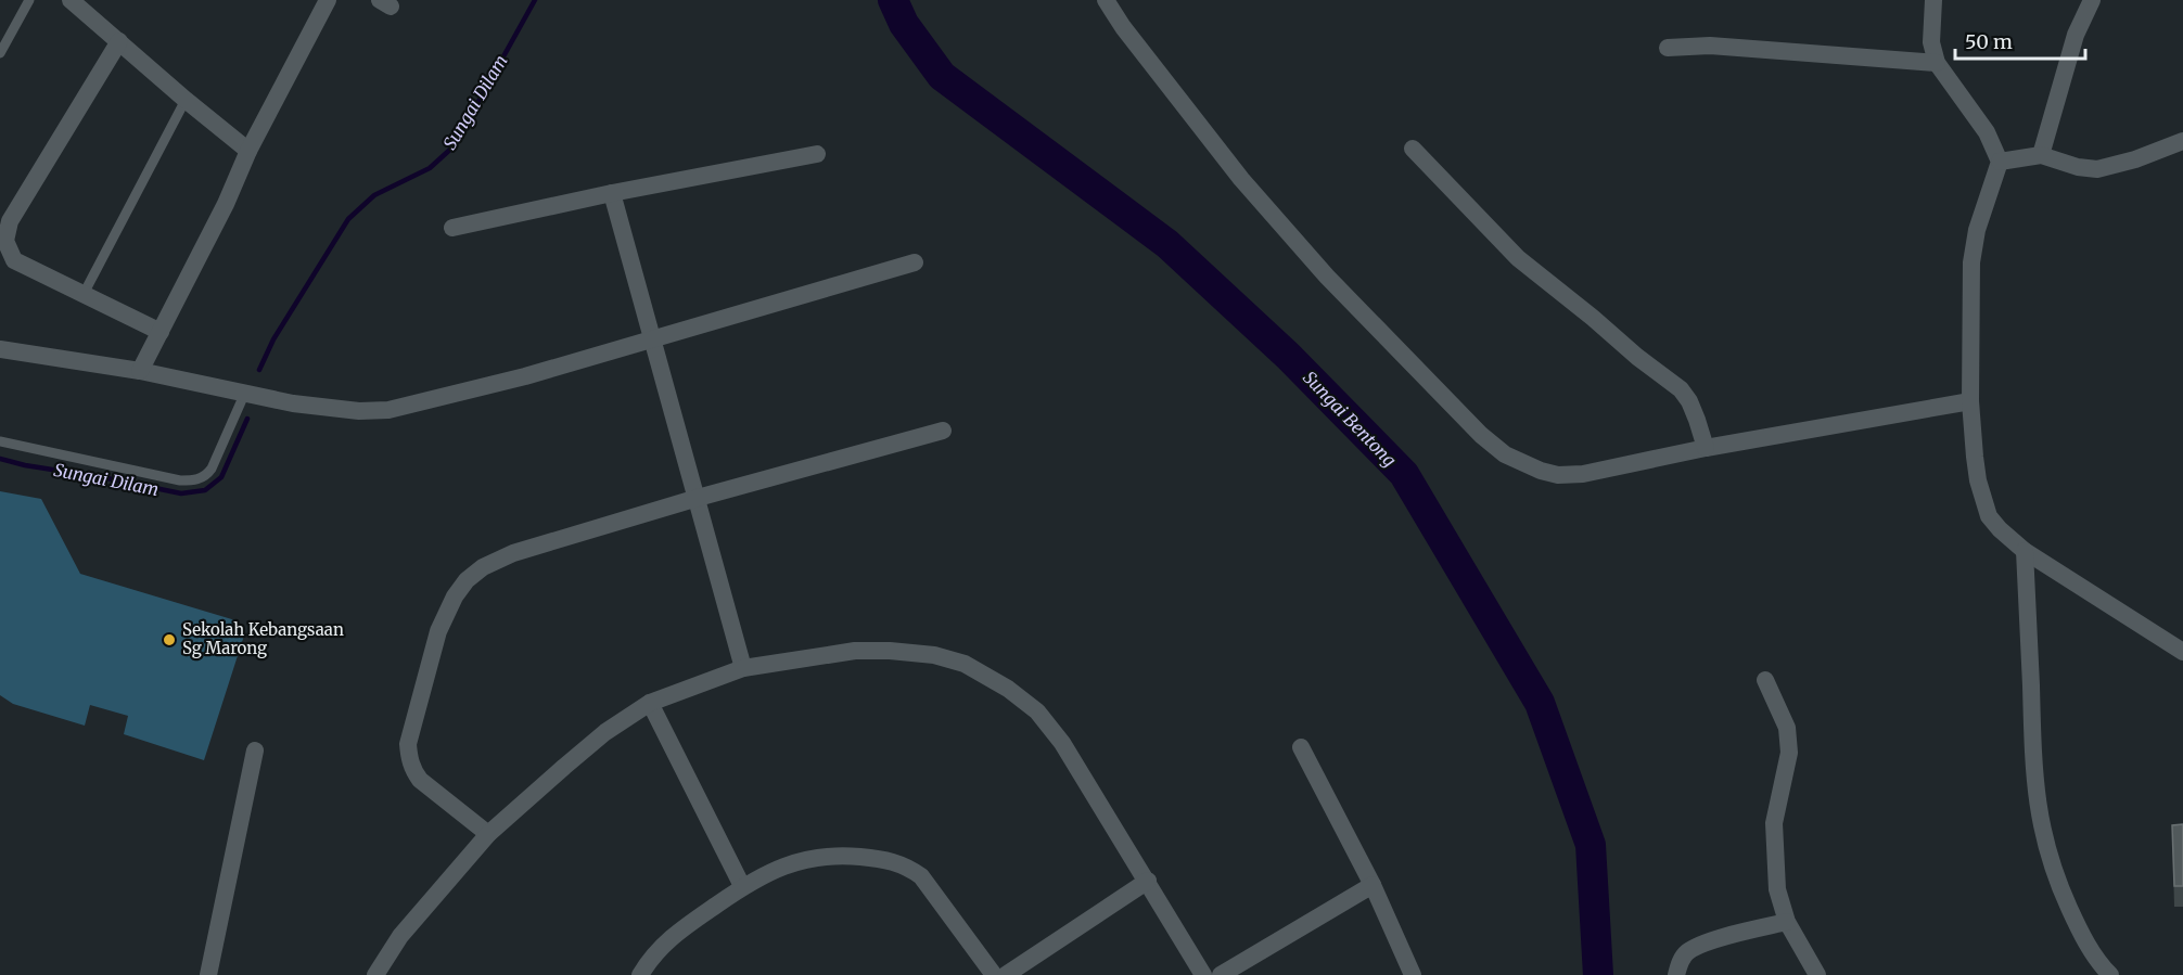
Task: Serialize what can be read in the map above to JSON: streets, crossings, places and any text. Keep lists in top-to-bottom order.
{
  "water": ["Sungai Dilam", "Sungai Bentong"],
  "places": ["Sekolah Kebangsaan Sg Marong"],
  "scale_bar": "50 m"
}
